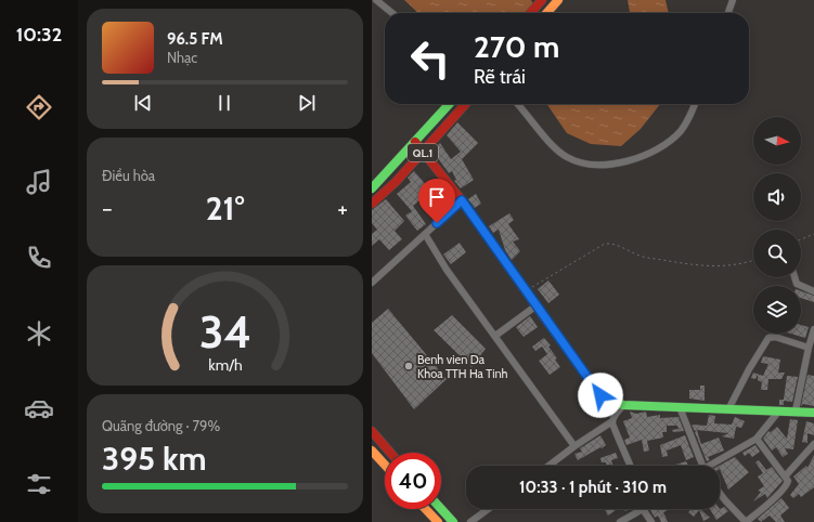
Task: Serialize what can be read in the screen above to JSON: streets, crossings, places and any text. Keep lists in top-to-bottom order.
{
  "streets": {
    "street": ["QL.1"]
  },
  "places": ["Benh vien Da Khoa TTH Ha Tinh"],
  "north": "right",
  "page": {
    "tabs": "10:32",
    "turn": ["270 m", "Rẽ trái"],
    "song": ["96.5 FM", "Nhạc"],
    "tile": [
      "Điều hòa",
      ["Quãng đường · 79%", "395 km"]
    ],
    "heat": ["−", "21°", "+"],
    "limit": "40",
    "trip": "10:33 · 1 phút · 310 m",
    "gauge": ["34", "km/h"]
  }
}
